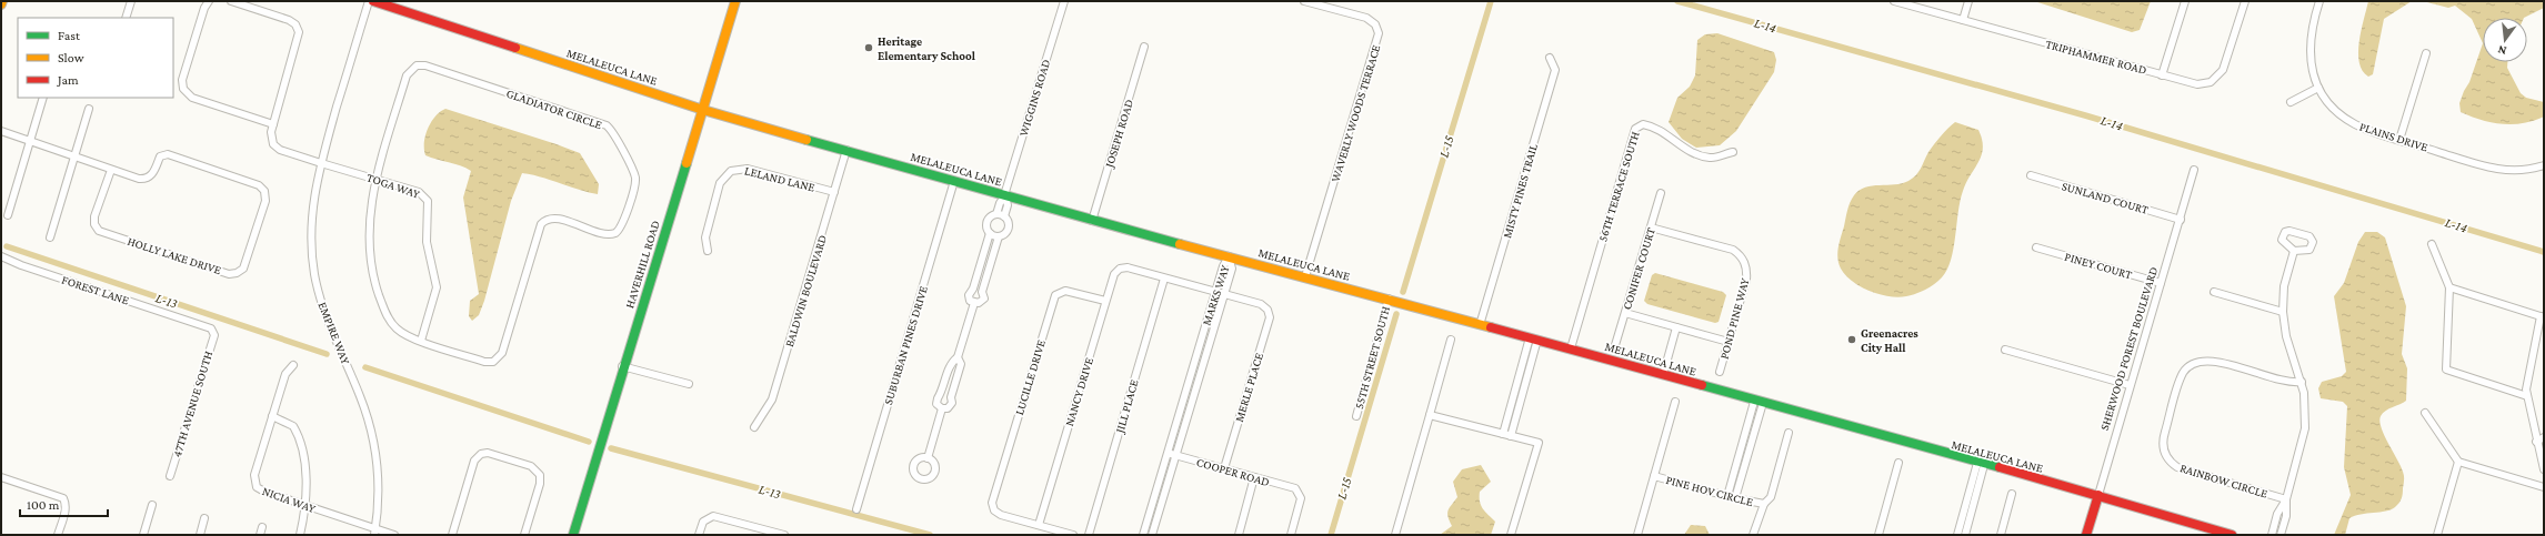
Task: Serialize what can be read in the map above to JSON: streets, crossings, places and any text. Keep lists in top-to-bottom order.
{
  "streets": {
    "street": [
      "TRIPHAMMER ROAD",
      "MELALEUCA LANE",
      "WIGGINS ROAD",
      "GLADIATOR CIRCLE",
      "WAVERLY WOODS TERRACE",
      "JOSEPH ROAD",
      "PLAINS DRIVE",
      "LELAND LANE",
      "TOGA WAY",
      "56TH TERRACE SOUTH",
      "MISTY PINES TRAIL",
      "SUNLAND COURT",
      "HOLLY LAKE DRIVE",
      "HAVERHILL ROAD",
      "PINEY COURT",
      "CONIFER COURT",
      "FOREST LANE",
      "BALDWIN BOULEVARD",
      "MARKS WAY",
      "POND PINE WAY",
      "EMPIRE WAY",
      "SUBURBAN PINES DRIVE",
      "SHERWOOD FOREST BOULEVARD",
      "55TH STREET SOUTH",
      "LUCILLE DRIVE",
      "MERLE PLACE",
      "NANCY DRIVE",
      "47TH AVENUE SOUTH",
      "JILL PLACE",
      "COOPER ROAD",
      "RAINBOW CIRCLE",
      "PINE HOV CIRCLE",
      "NICIA WAY"
    ]
  },
  "crossings": [
    ["MELALEUCA LANE", "WIGGINS ROAD"],
    ["MELALEUCA LANE", "WAVERLY WOODS TERRACE"],
    ["MELALEUCA LANE", "JOSEPH ROAD"],
    ["MELALEUCA LANE", "56TH TERRACE SOUTH"],
    ["MELALEUCA LANE", "MISTY PINES TRAIL"],
    ["MELALEUCA LANE", "HAVERHILL ROAD"],
    ["MELALEUCA LANE", "BALDWIN BOULEVARD"],
    ["MELALEUCA LANE", "MARKS WAY"],
    ["MELALEUCA LANE", "SUBURBAN PINES DRIVE"],
    ["MELALEUCA LANE", "SHERWOOD FOREST BOULEVARD"],
    ["MELALEUCA LANE", "55TH STREET SOUTH"],
    ["GLADIATOR CIRCLE", "TOGA WAY"],
    ["LELAND LANE", "BALDWIN BOULEVARD"],
    ["TOGA WAY", "EMPIRE WAY"],
    ["SUNLAND COURT", "SHERWOOD FOREST BOULEVARD"],
    ["PINEY COURT", "SHERWOOD FOREST BOULEVARD"],
    ["CONIFER COURT", "POND PINE WAY"],
    ["FOREST LANE", "47TH AVENUE SOUTH"],
    ["MARKS WAY", "MERLE PLACE"],
    ["MARKS WAY", "COOPER ROAD"],
    ["EMPIRE WAY", "NICIA WAY"],
    ["LUCILLE DRIVE", "NANCY DRIVE"],
    ["MERLE PLACE", "COOPER ROAD"],
    ["NANCY DRIVE", "JILL PLACE"]
  ],
  "water": ["L-14", "L-15", "L-13"],
  "places": ["Heritage Elementary School", "Greenacres City Hall"],
  "legend": ["Fast", "Slow", "Jam"],
  "scale_bar": "100 m",
  "north": "bottom"
}
